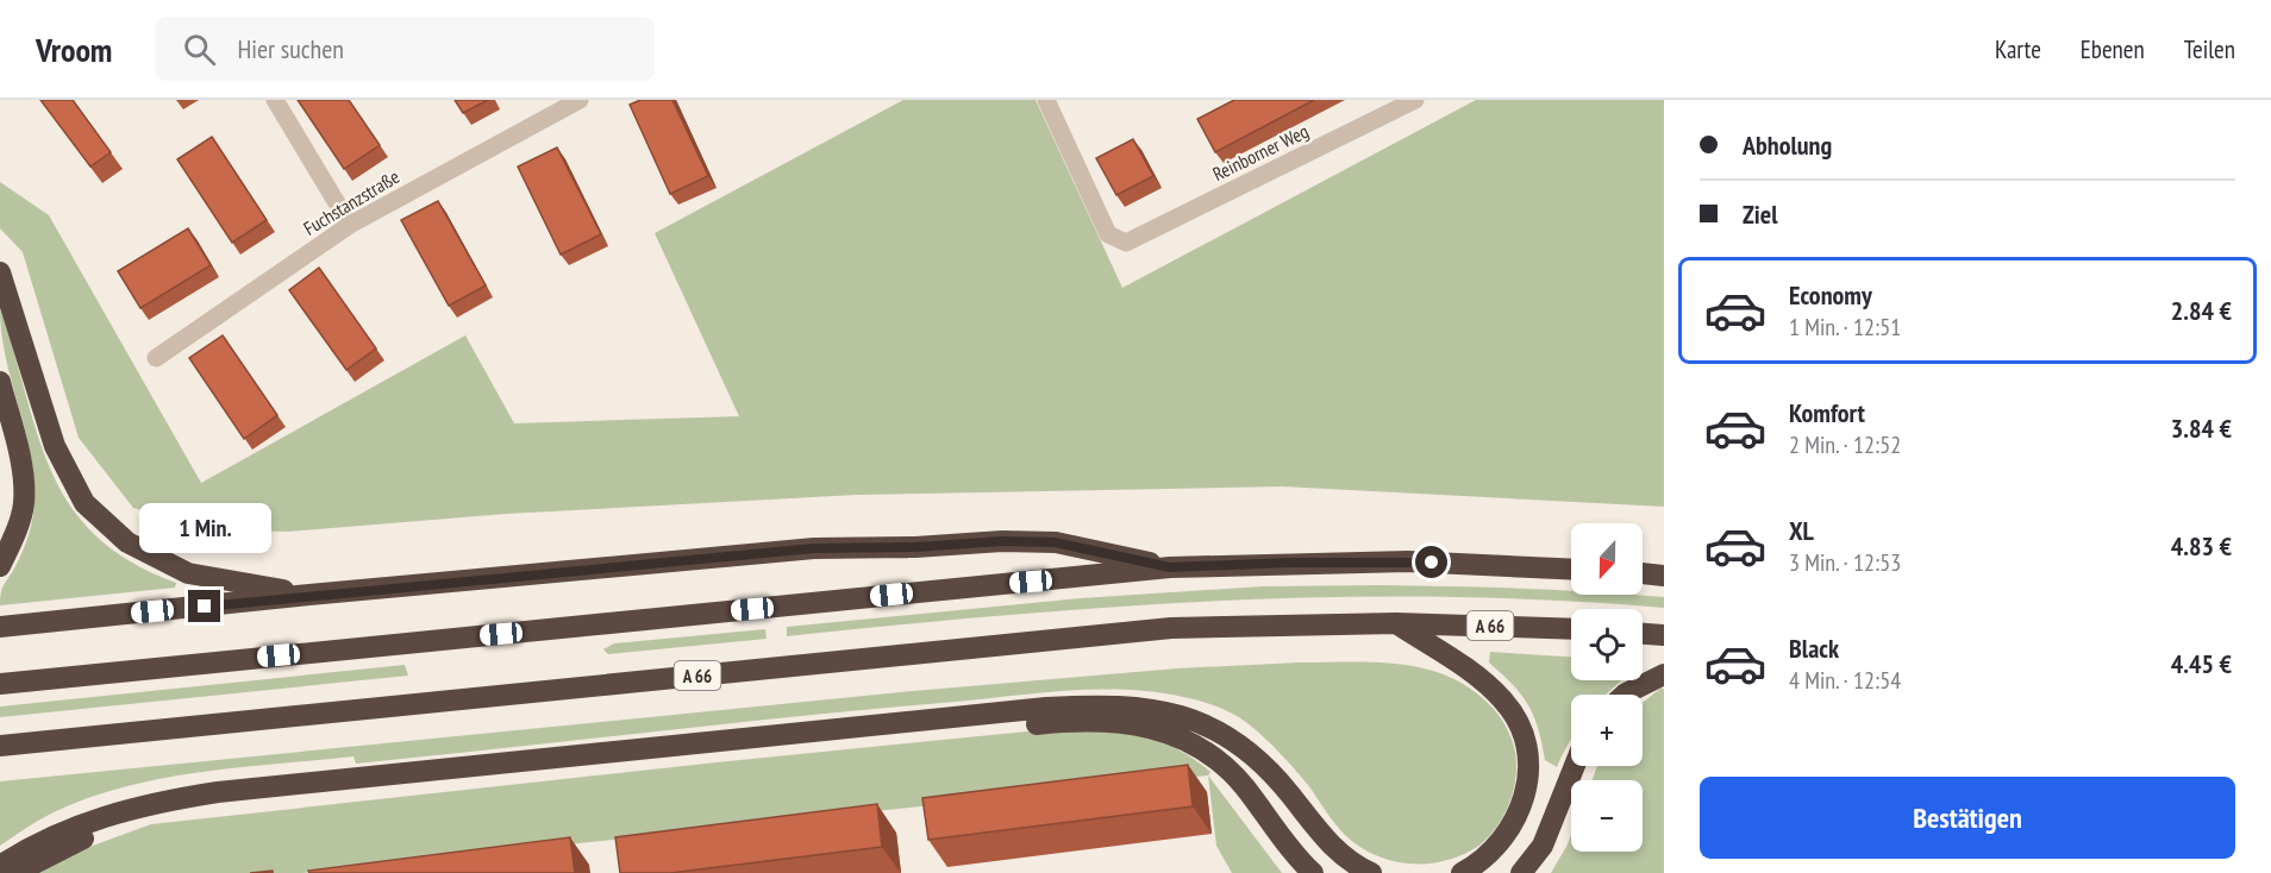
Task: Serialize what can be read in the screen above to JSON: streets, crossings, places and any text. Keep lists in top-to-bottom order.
{
  "streets": {
    "highway": ["A 66"],
    "street": ["Reinborner Weg", "Fuchstanzstraße"]
  },
  "north": "bottom",
  "page": {
    "header": "Vroom",
    "search": "Hier suchen",
    "nav": ["Karte", "Ebenen", "Teilen"],
    "banner": ["Abholung", "Ziel"],
    "list": [
      {
        "name": "Economy",
        "note": "1 Min. · 12:51",
        "value": "2.84 €"
      },
      {
        "name": "Komfort",
        "note": "2 Min. · 12:52",
        "value": "3.84 €"
      },
      {
        "name": "XL",
        "note": "3 Min. · 12:53",
        "value": "4.83 €"
      },
      {
        "name": "Black",
        "note": "4 Min. · 12:54",
        "value": "4.45 €"
      }
    ],
    "bubble": "1 Min.",
    "map_buttons": ["+", "−"],
    "buttons": "Bestätigen"
  }
}
